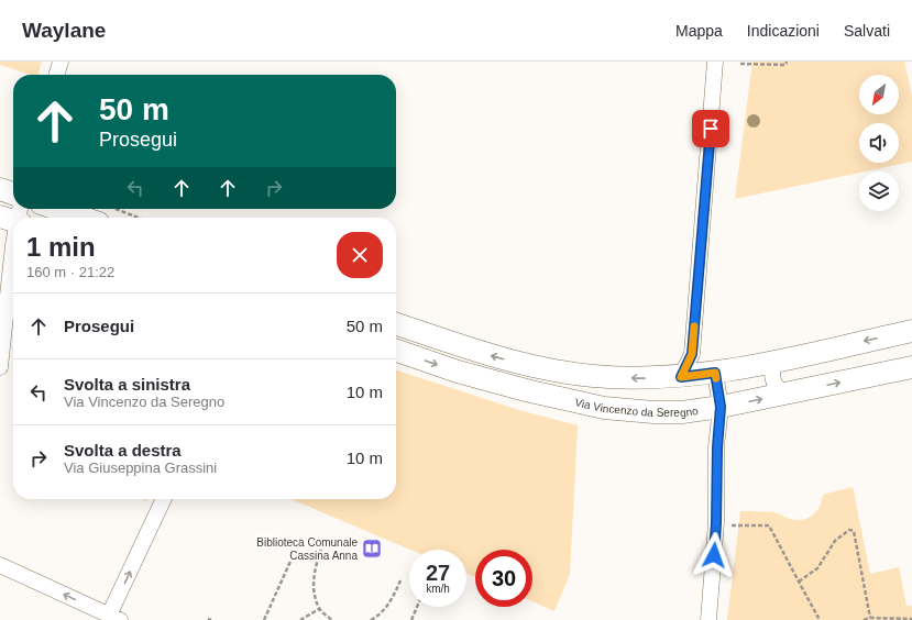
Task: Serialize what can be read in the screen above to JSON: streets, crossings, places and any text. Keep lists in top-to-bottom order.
{
  "streets": {
    "main road": ["Via Vincenzo da Seregno"]
  },
  "places": {
    "library": ["Biblioteca Comunale Cassina Anna"]
  },
  "north": "bottom left",
  "page": {
    "header": "Waylane",
    "nav": ["Mappa", "Indicazioni", "Salvati"],
    "turn": ["50 m", "Prosegui"],
    "heading": ["1 min", "160 m · 21:22"],
    "list": [
      {
        "name": "Prosegui",
        "value": "50 m"
      },
      {
        "name": "Svolta a sinistra",
        "note": "Via Vincenzo da Seregno",
        "value": "10 m"
      },
      {
        "name": "Svolta a destra",
        "note": "Via Giuseppina Grassini",
        "value": "10 m"
      }
    ],
    "speed": "27 km/h",
    "limit": "30"
  }
}
